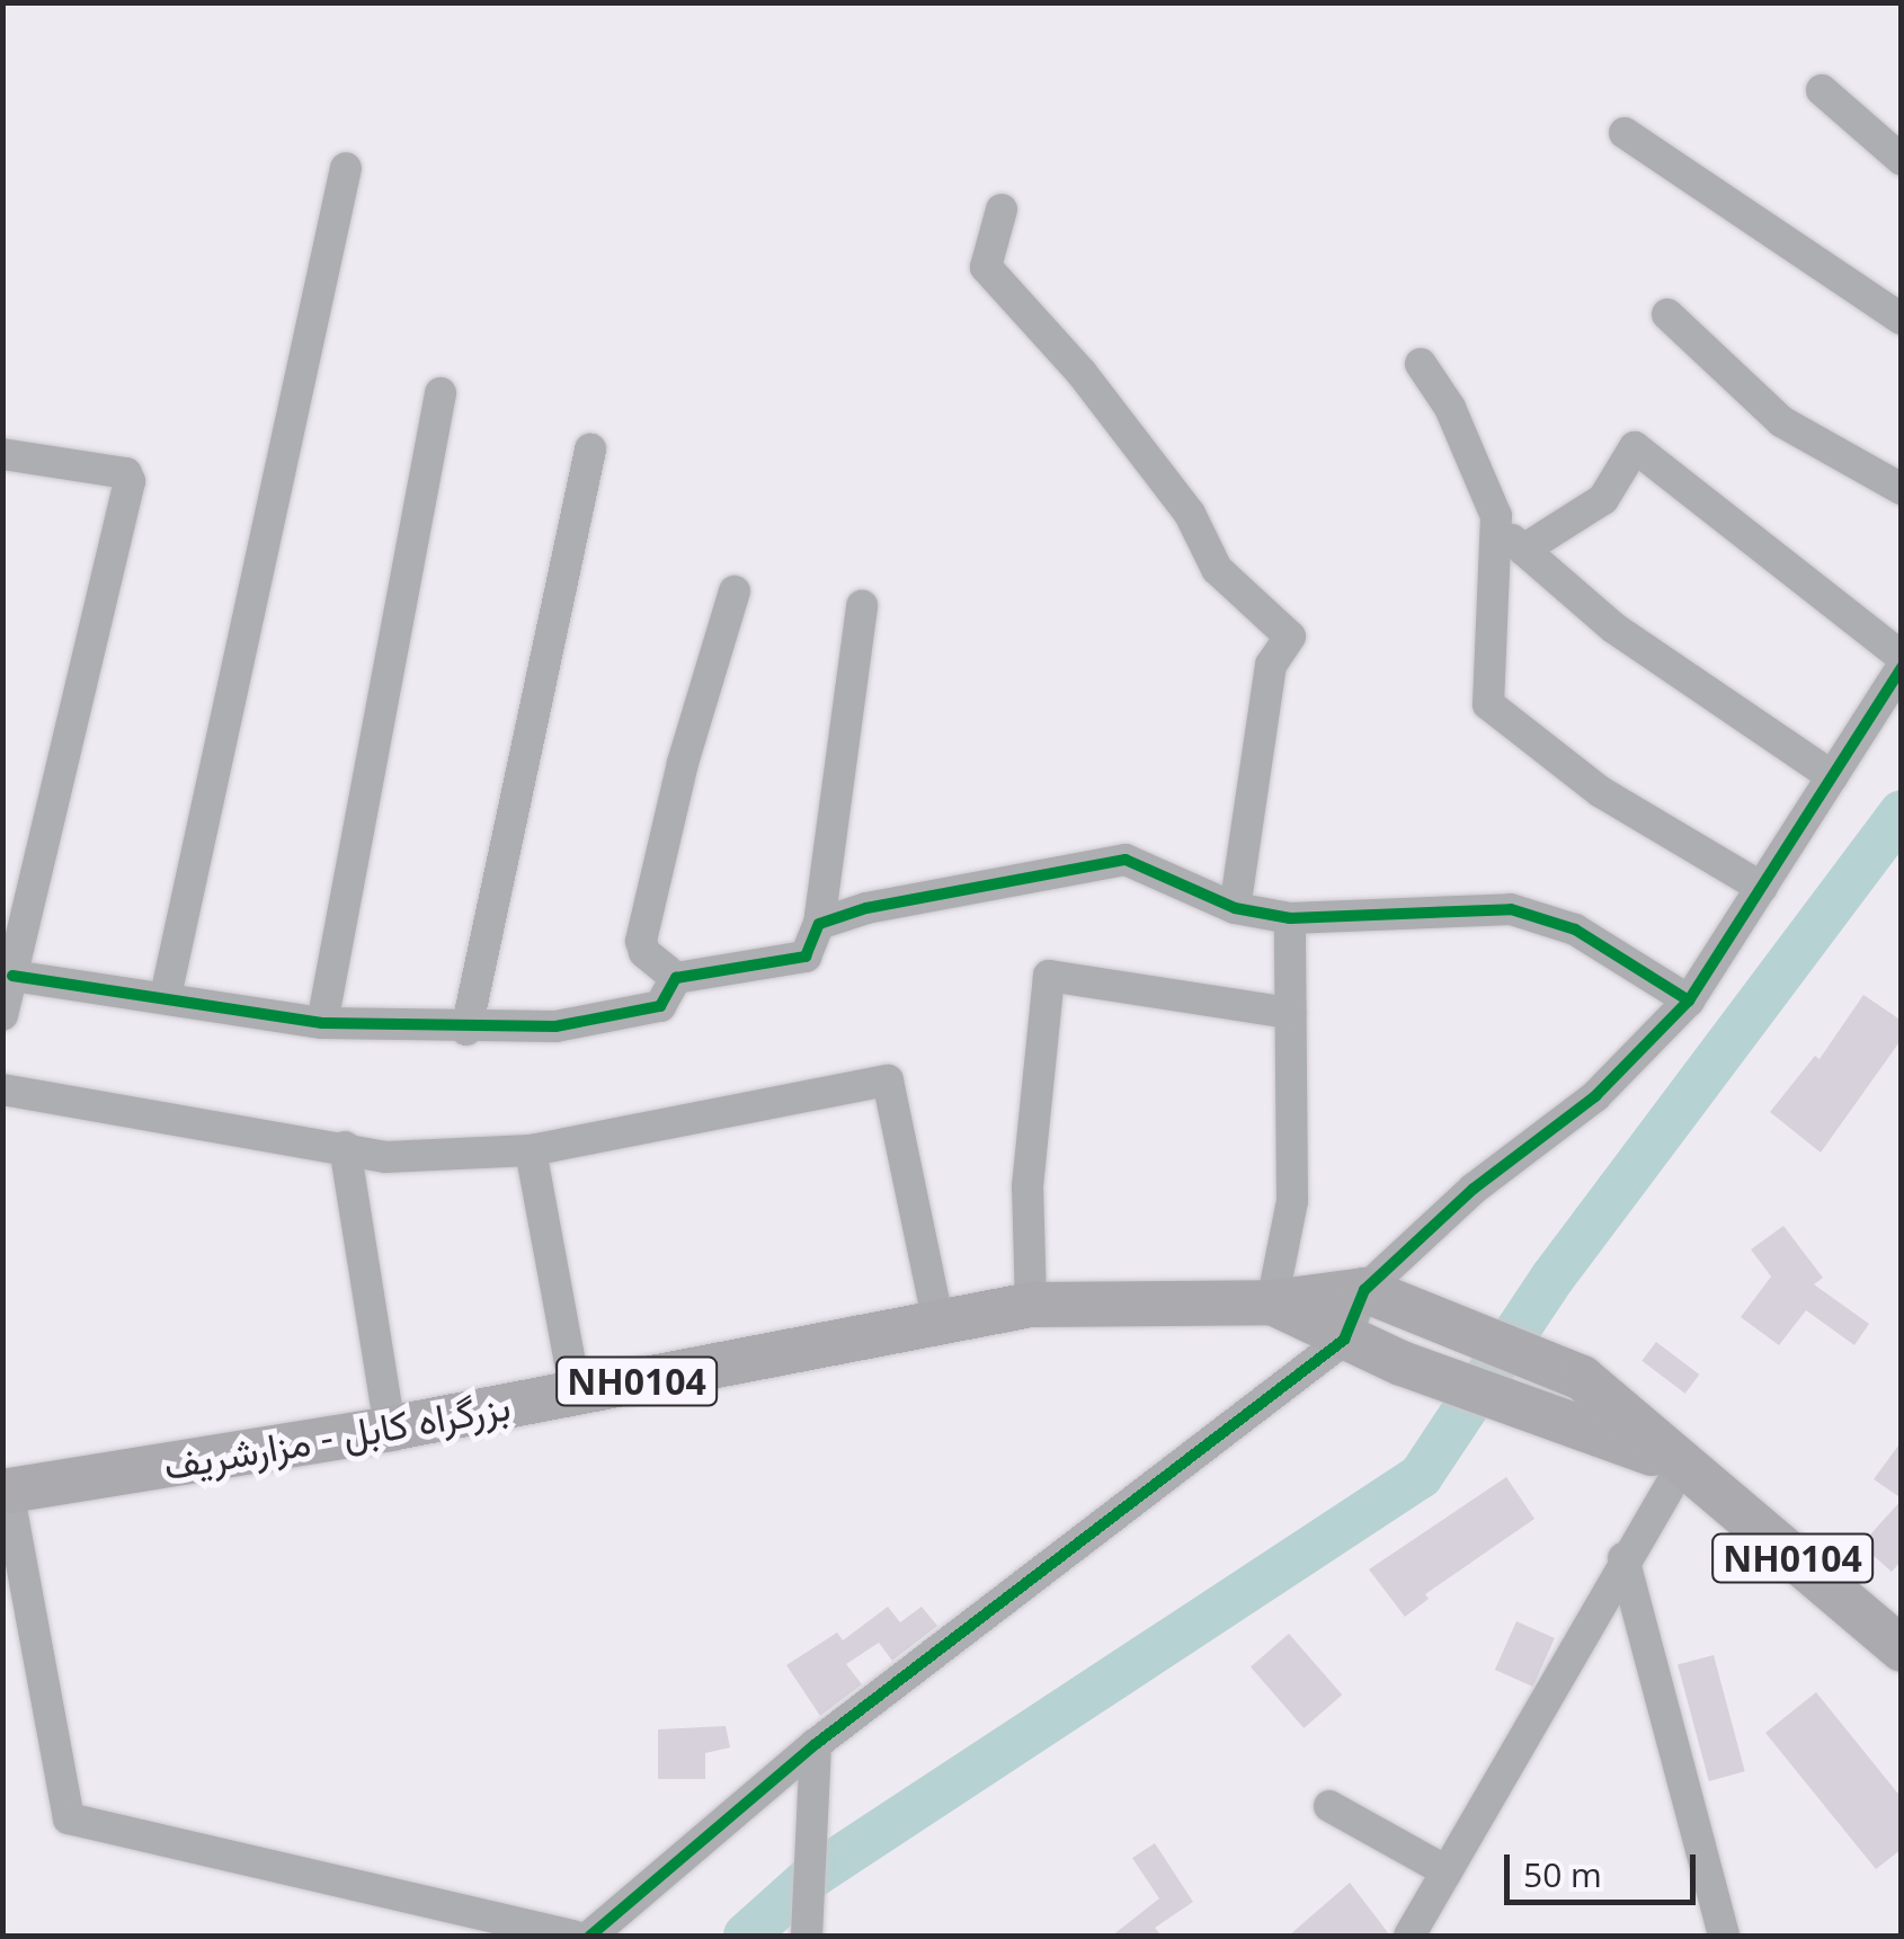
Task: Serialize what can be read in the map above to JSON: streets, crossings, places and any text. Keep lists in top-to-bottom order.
{
  "streets": {
    "highway": ["NH0104", "بزرگراه کابل - مزارشریف"]
  },
  "scale_bar": "50 m"
}
